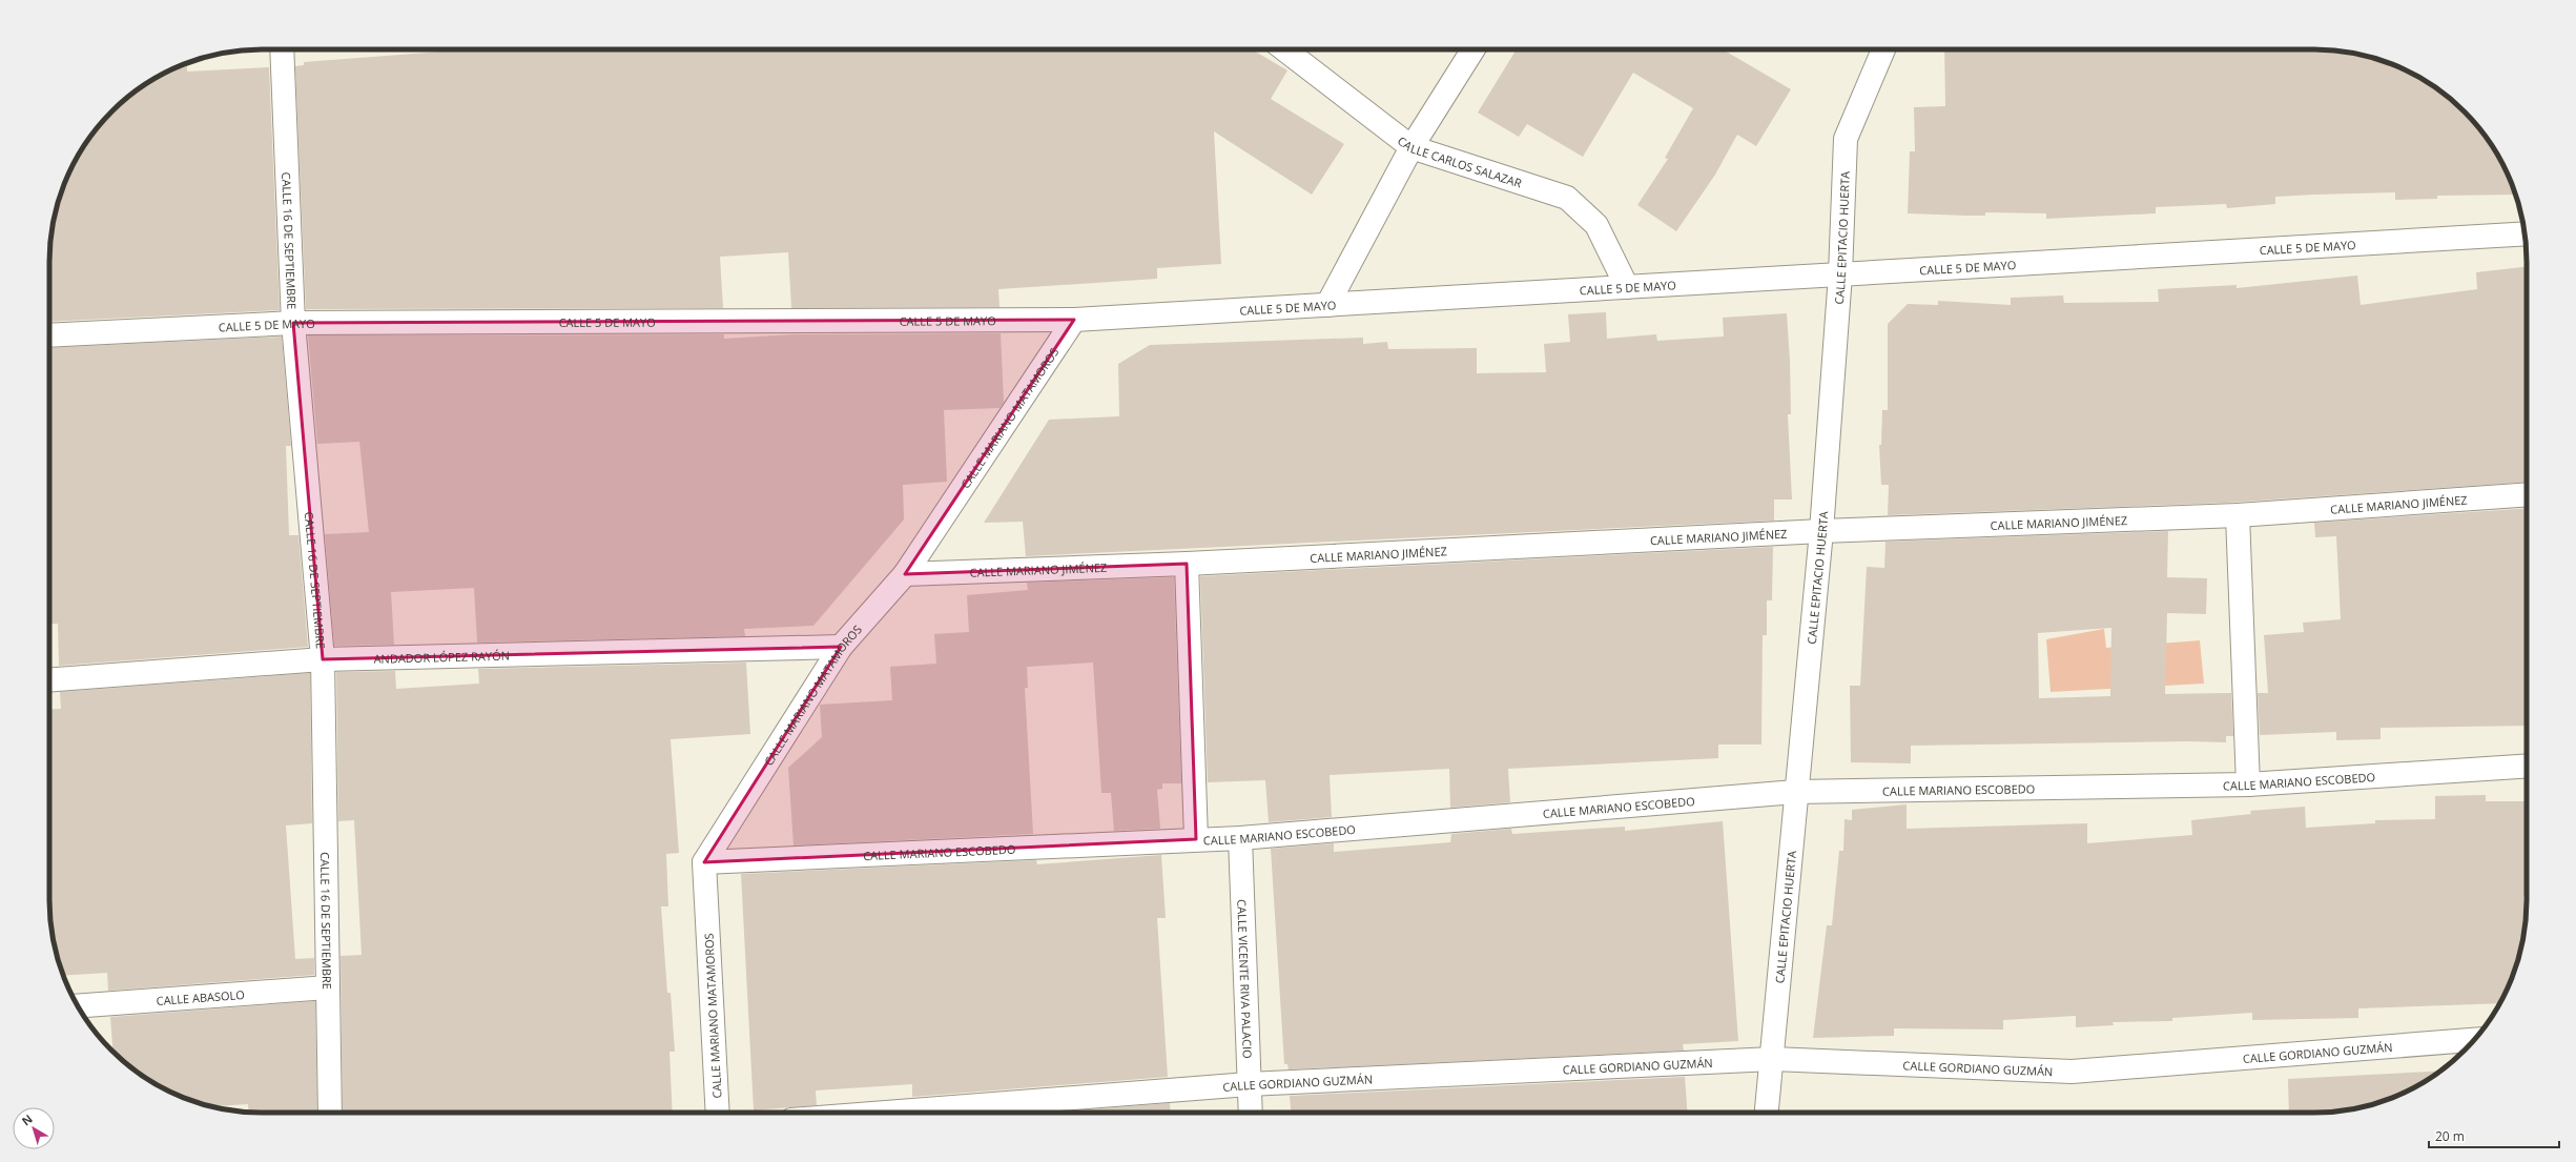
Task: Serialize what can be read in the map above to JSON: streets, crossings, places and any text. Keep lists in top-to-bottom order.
{
  "streets": {
    "street": [
      "CALLE CARLOS SALAZAR",
      "CALLE EPITACIO HUERTA",
      "CALLE 16 DE SEPTIEMBRE",
      "CALLE 5 DE MAYO",
      "CALLE MARIANO MATAMOROS",
      "CALLE MARIANO JIMÉNEZ",
      "ANDADOR LÓPEZ RAYÓN",
      "CALLE MARIANO ESCOBEDO",
      "CALLE VICENTE RIVA PALACIO",
      "CALLE ABASOLO",
      "CALLE GORDIANO GUZMÁN"
    ]
  },
  "crossings": [
    ["CALLE CARLOS SALAZAR", "CALLE 5 DE MAYO"],
    ["CALLE EPITACIO HUERTA", "CALLE 5 DE MAYO"],
    ["CALLE EPITACIO HUERTA", "CALLE MARIANO JIMÉNEZ"],
    ["CALLE EPITACIO HUERTA", "CALLE MARIANO ESCOBEDO"],
    ["CALLE EPITACIO HUERTA", "CALLE GORDIANO GUZMÁN"],
    ["CALLE 16 DE SEPTIEMBRE", "CALLE 5 DE MAYO"],
    ["CALLE 16 DE SEPTIEMBRE", "ANDADOR LÓPEZ RAYÓN"],
    ["CALLE 16 DE SEPTIEMBRE", "CALLE ABASOLO"],
    ["CALLE 5 DE MAYO", "CALLE MARIANO MATAMOROS"],
    ["CALLE MARIANO MATAMOROS", "CALLE MARIANO JIMÉNEZ"],
    ["CALLE MARIANO MATAMOROS", "ANDADOR LÓPEZ RAYÓN"],
    ["CALLE MARIANO MATAMOROS", "CALLE MARIANO ESCOBEDO"],
    ["CALLE MARIANO ESCOBEDO", "CALLE VICENTE RIVA PALACIO"],
    ["CALLE VICENTE RIVA PALACIO", "CALLE GORDIANO GUZMÁN"]
  ],
  "scale_bar": "20 m",
  "north": "top left"
}
